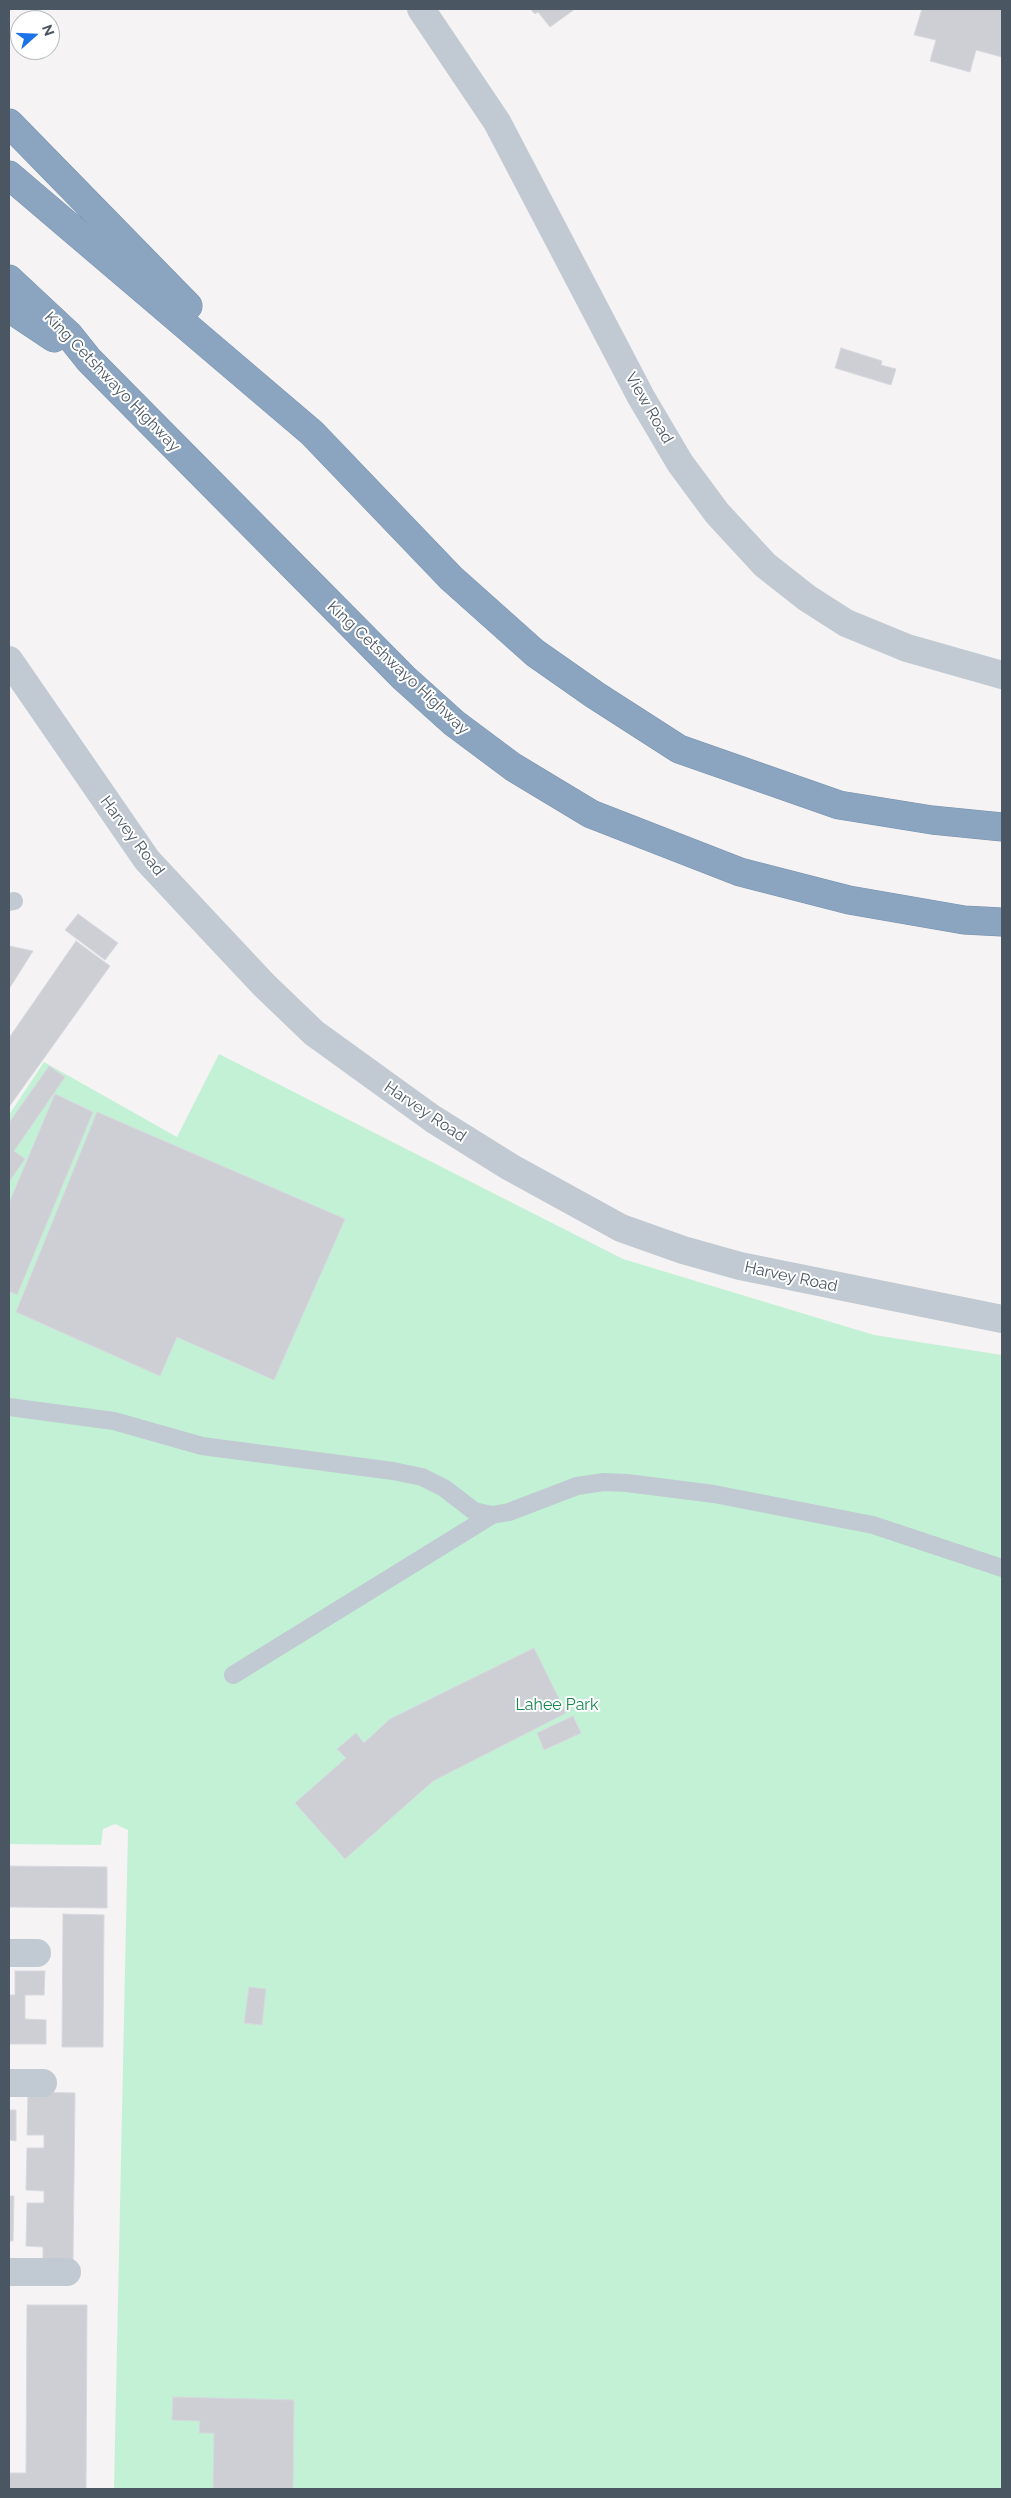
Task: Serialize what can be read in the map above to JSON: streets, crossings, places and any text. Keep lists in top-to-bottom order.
{
  "streets": {
    "highway": ["King Cetshwayo Highway"],
    "street": ["View Road", "Harvey Road"]
  },
  "parks": ["Lahee Park"],
  "north": "right"
}
